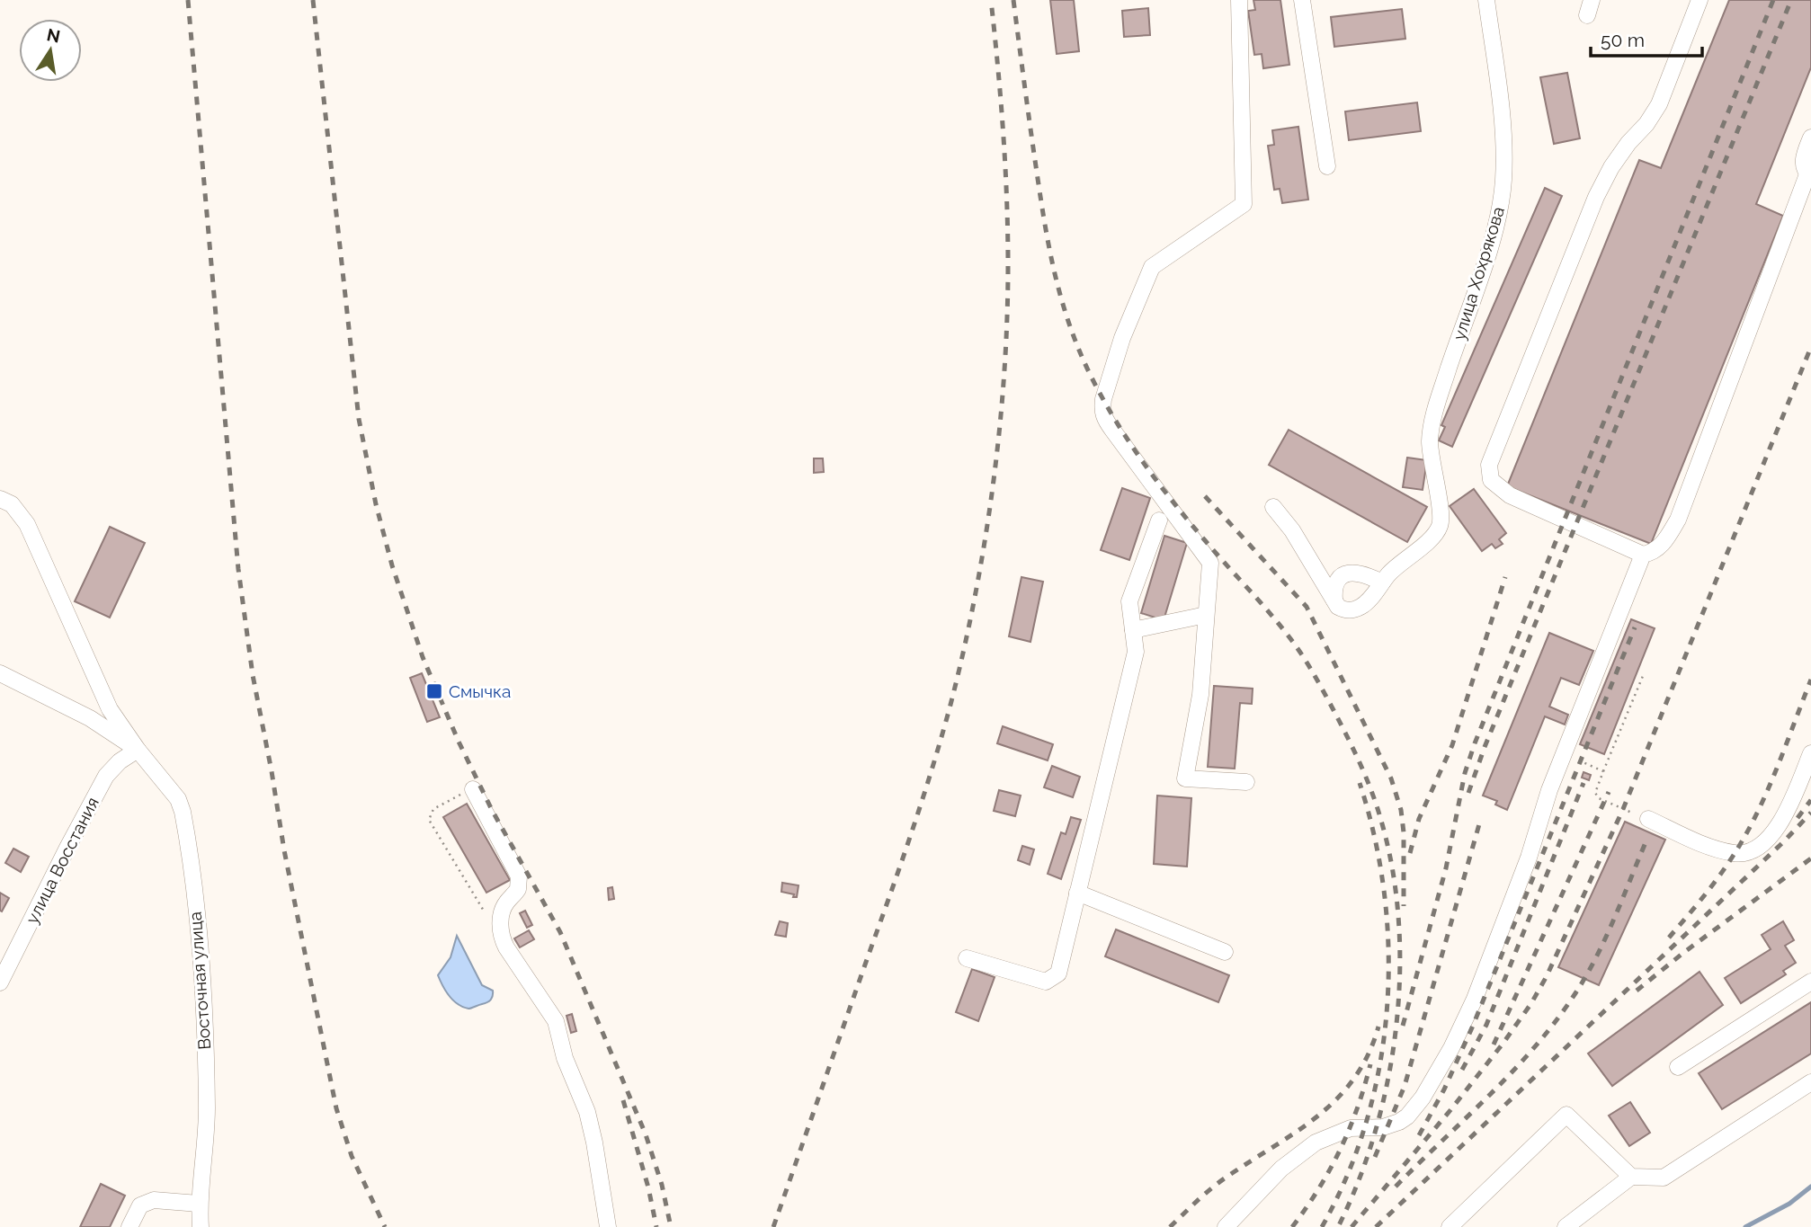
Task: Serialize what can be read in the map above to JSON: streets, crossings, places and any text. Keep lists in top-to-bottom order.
{
  "streets": {
    "street": ["улица Хохрякова", "улица Восстания", "Восточная улица"]
  },
  "crossings": [
    ["улица Восстания", "Восточная улица"]
  ],
  "places": {
    "transit": ["Смычка"]
  },
  "scale_bar": "50 m",
  "north": "top"
}
